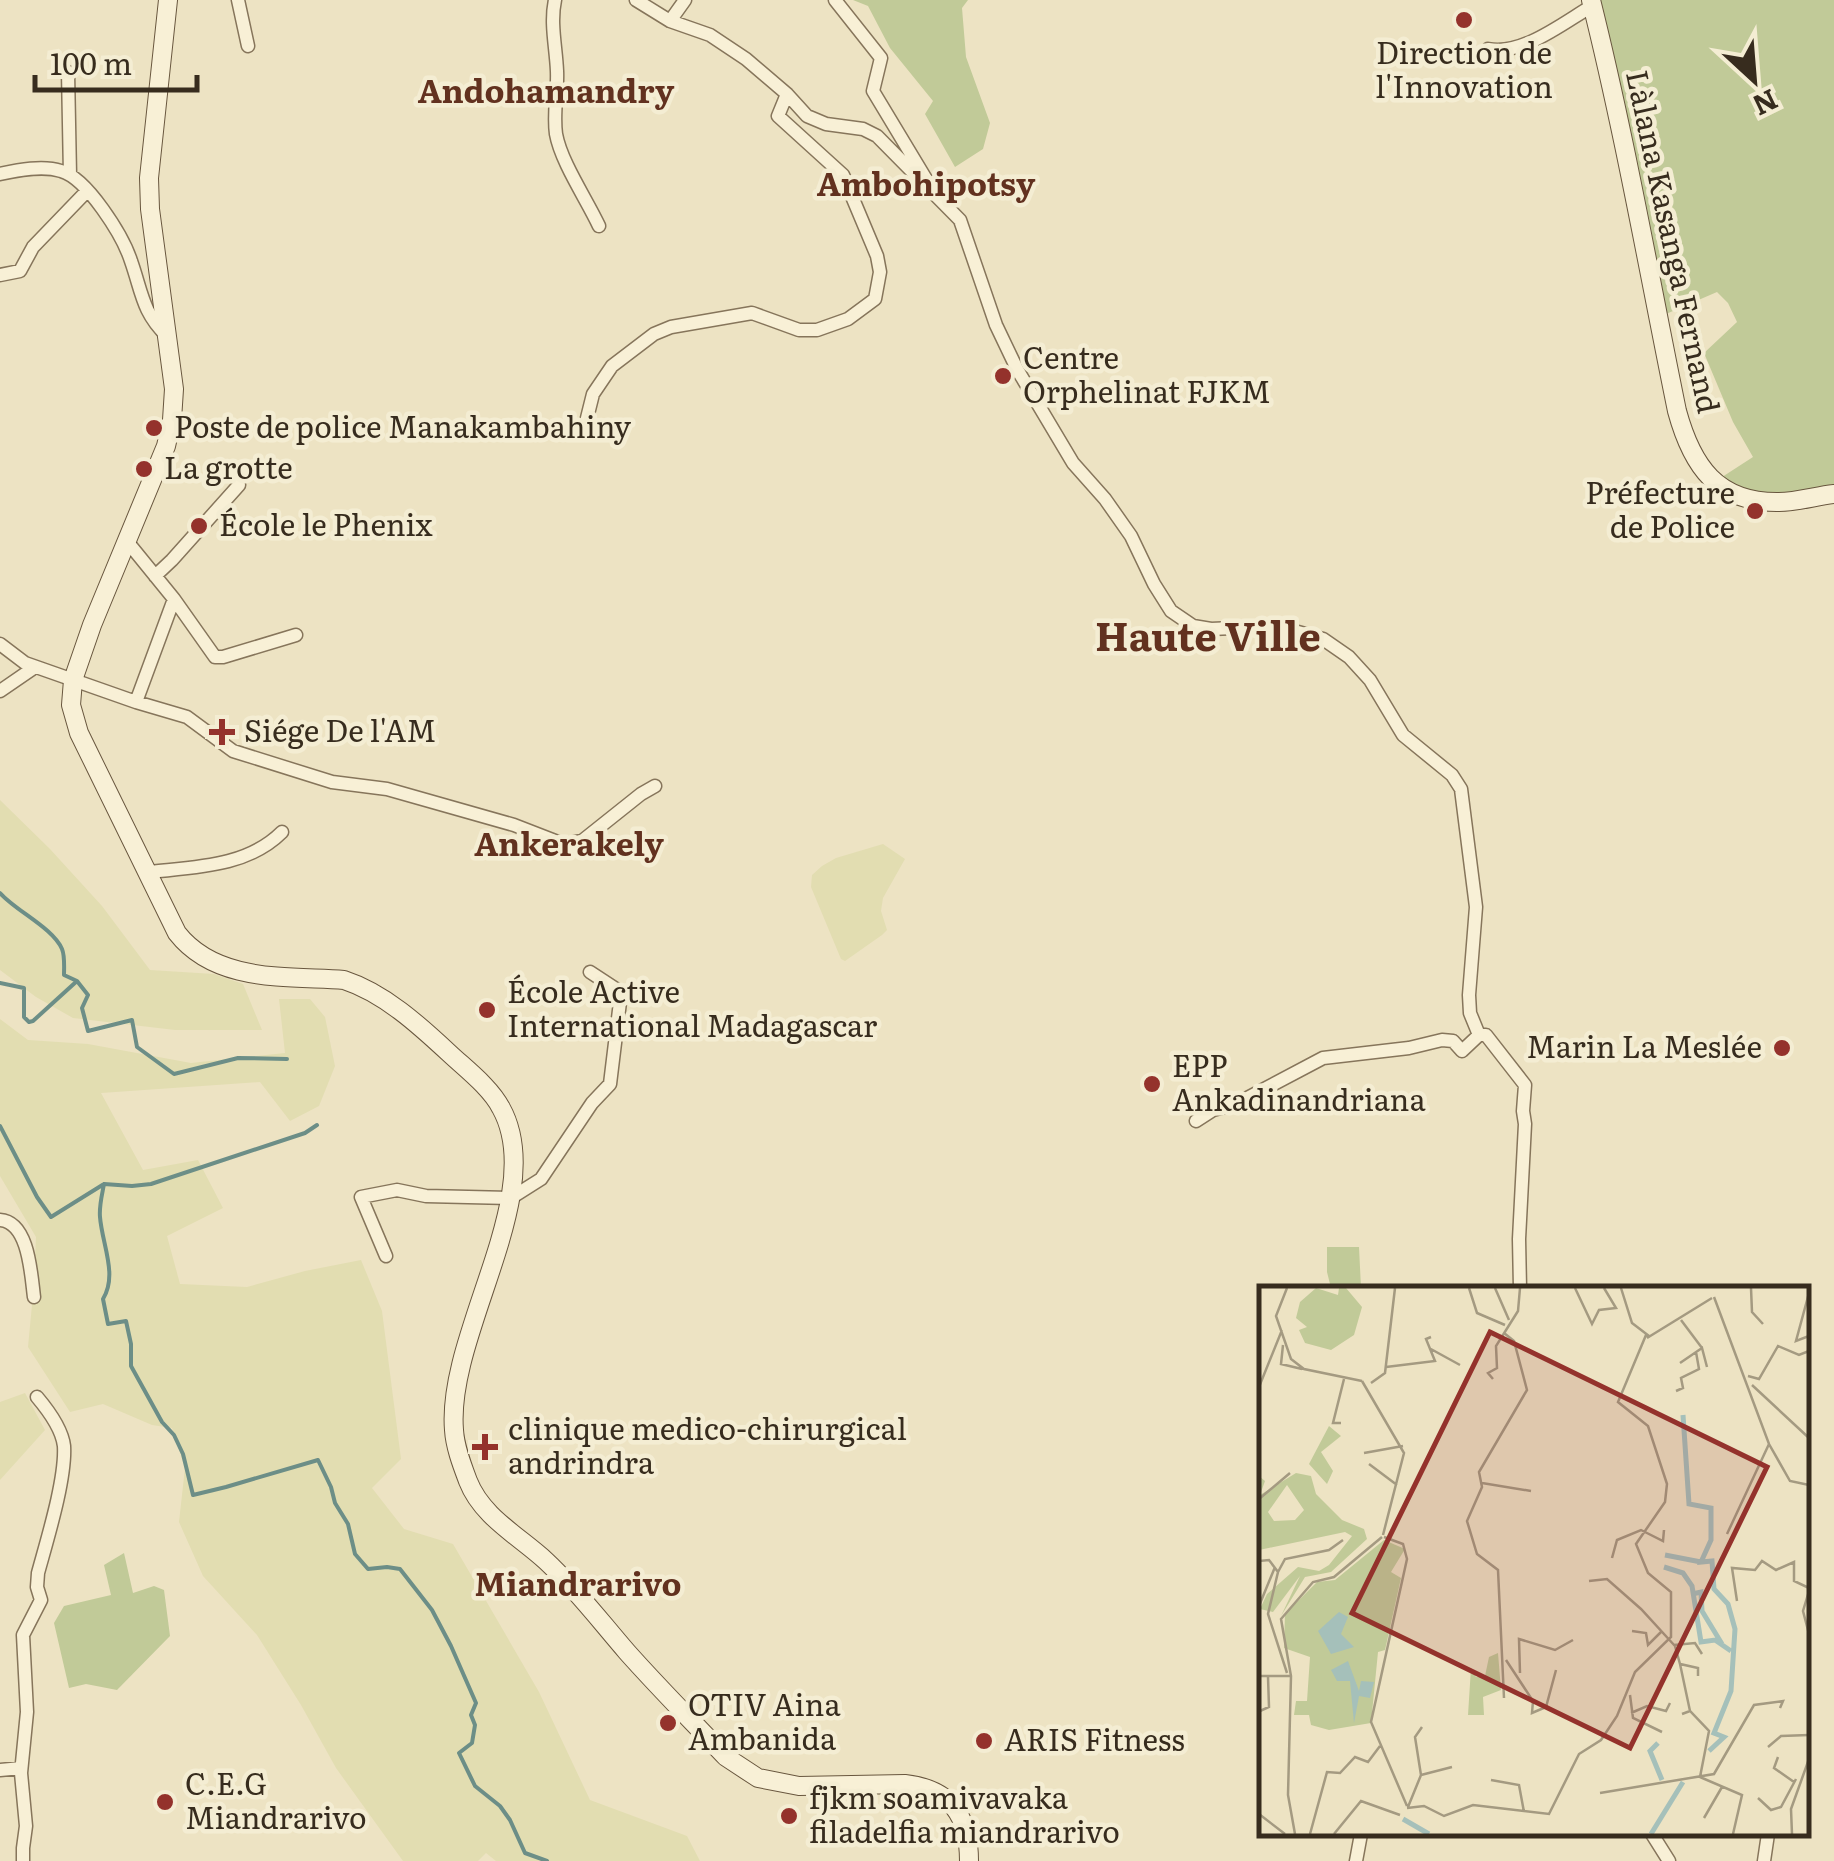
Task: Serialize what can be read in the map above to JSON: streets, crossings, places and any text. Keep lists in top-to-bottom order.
{
  "streets": {
    "street": ["Làlana Kasanga Fernand"]
  },
  "districts": [
    "Andohamandry",
    "Ambohipotsy",
    "Haute Ville",
    "Ankerakely",
    "Miandrarivo"
  ],
  "places": {
    "other": [
      "Direction de l'Innovation",
      "Centre Orphelinat FJKM",
      "Poste de police Manakambahiny",
      "La grotte",
      "Préfecture de Police",
      "École le Phenix",
      "École Active International Madagascar",
      "Marin La Meslée",
      "EPP Ankadinandriana",
      "OTIV Aina Ambanida",
      "ARIS Fitness",
      "C.E.G Miandrarivo",
      "fjkm soamivavaka filadelfia miandrarivo"
    ],
    "health": ["Siége De l'AM", "clinique medico-chirurgical andrindra"]
  },
  "scale_bar": "100 m",
  "north": "bottom right"
}
